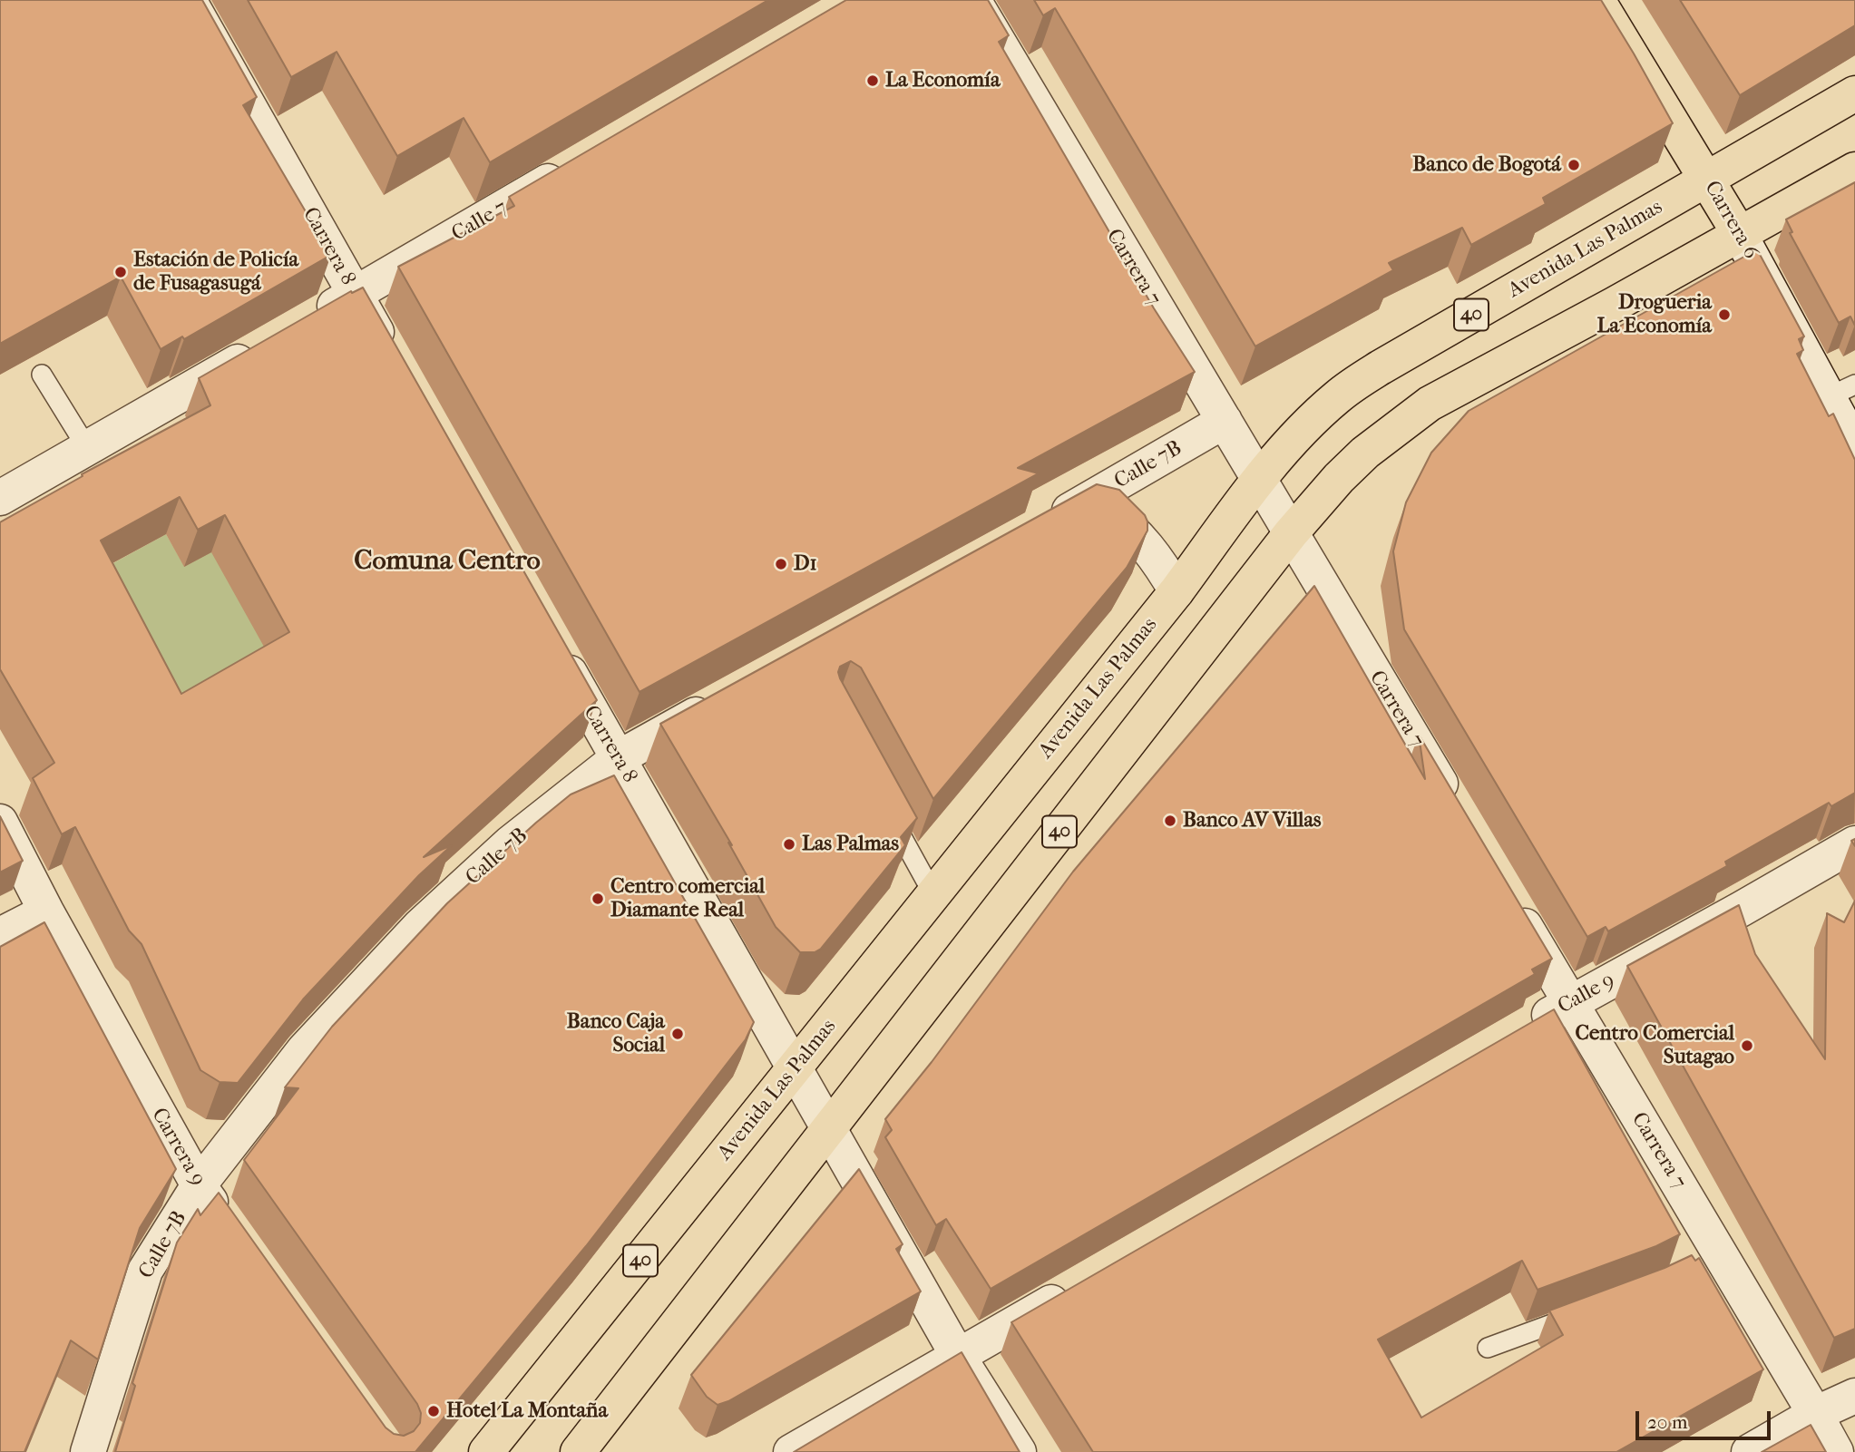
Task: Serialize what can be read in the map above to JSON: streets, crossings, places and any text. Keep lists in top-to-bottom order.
{
  "streets": {
    "main road": ["Carrera 6", "Avenida Las Palmas", "40"],
    "street": [
      "Calle 7",
      "Carrera 8",
      "Carrera 7",
      "Calle 7B",
      "Calle 9",
      "Carrera 9"
    ]
  },
  "crossings": [
    ["Carrera 6", "Avenida Las Palmas"],
    ["Carrera 6", "40"],
    ["Calle 7", "Carrera 8"],
    ["Carrera 8", "Avenida Las Palmas"],
    ["Carrera 8", "40"],
    ["Carrera 8", "Calle 7B"],
    ["Avenida Las Palmas", "Carrera 7"],
    ["Carrera 7", "40"],
    ["Carrera 7", "Calle 7B"],
    ["Carrera 7", "Calle 9"],
    ["Calle 7B", "Carrera 9"]
  ],
  "districts": ["Comuna Centro"],
  "places": [
    "La Economía",
    "Banco de Bogotá",
    "Estación de Policía de Fusagasugá",
    "Drogueria La Economía",
    "D1",
    "Banco AV Villas",
    "Las Palmas",
    "Centro comercial Diamante Real",
    "Banco Caja Social",
    "Centro Comercial Sutagao",
    "Hotel La Montaña"
  ],
  "scale_bar": "20 m"
}
